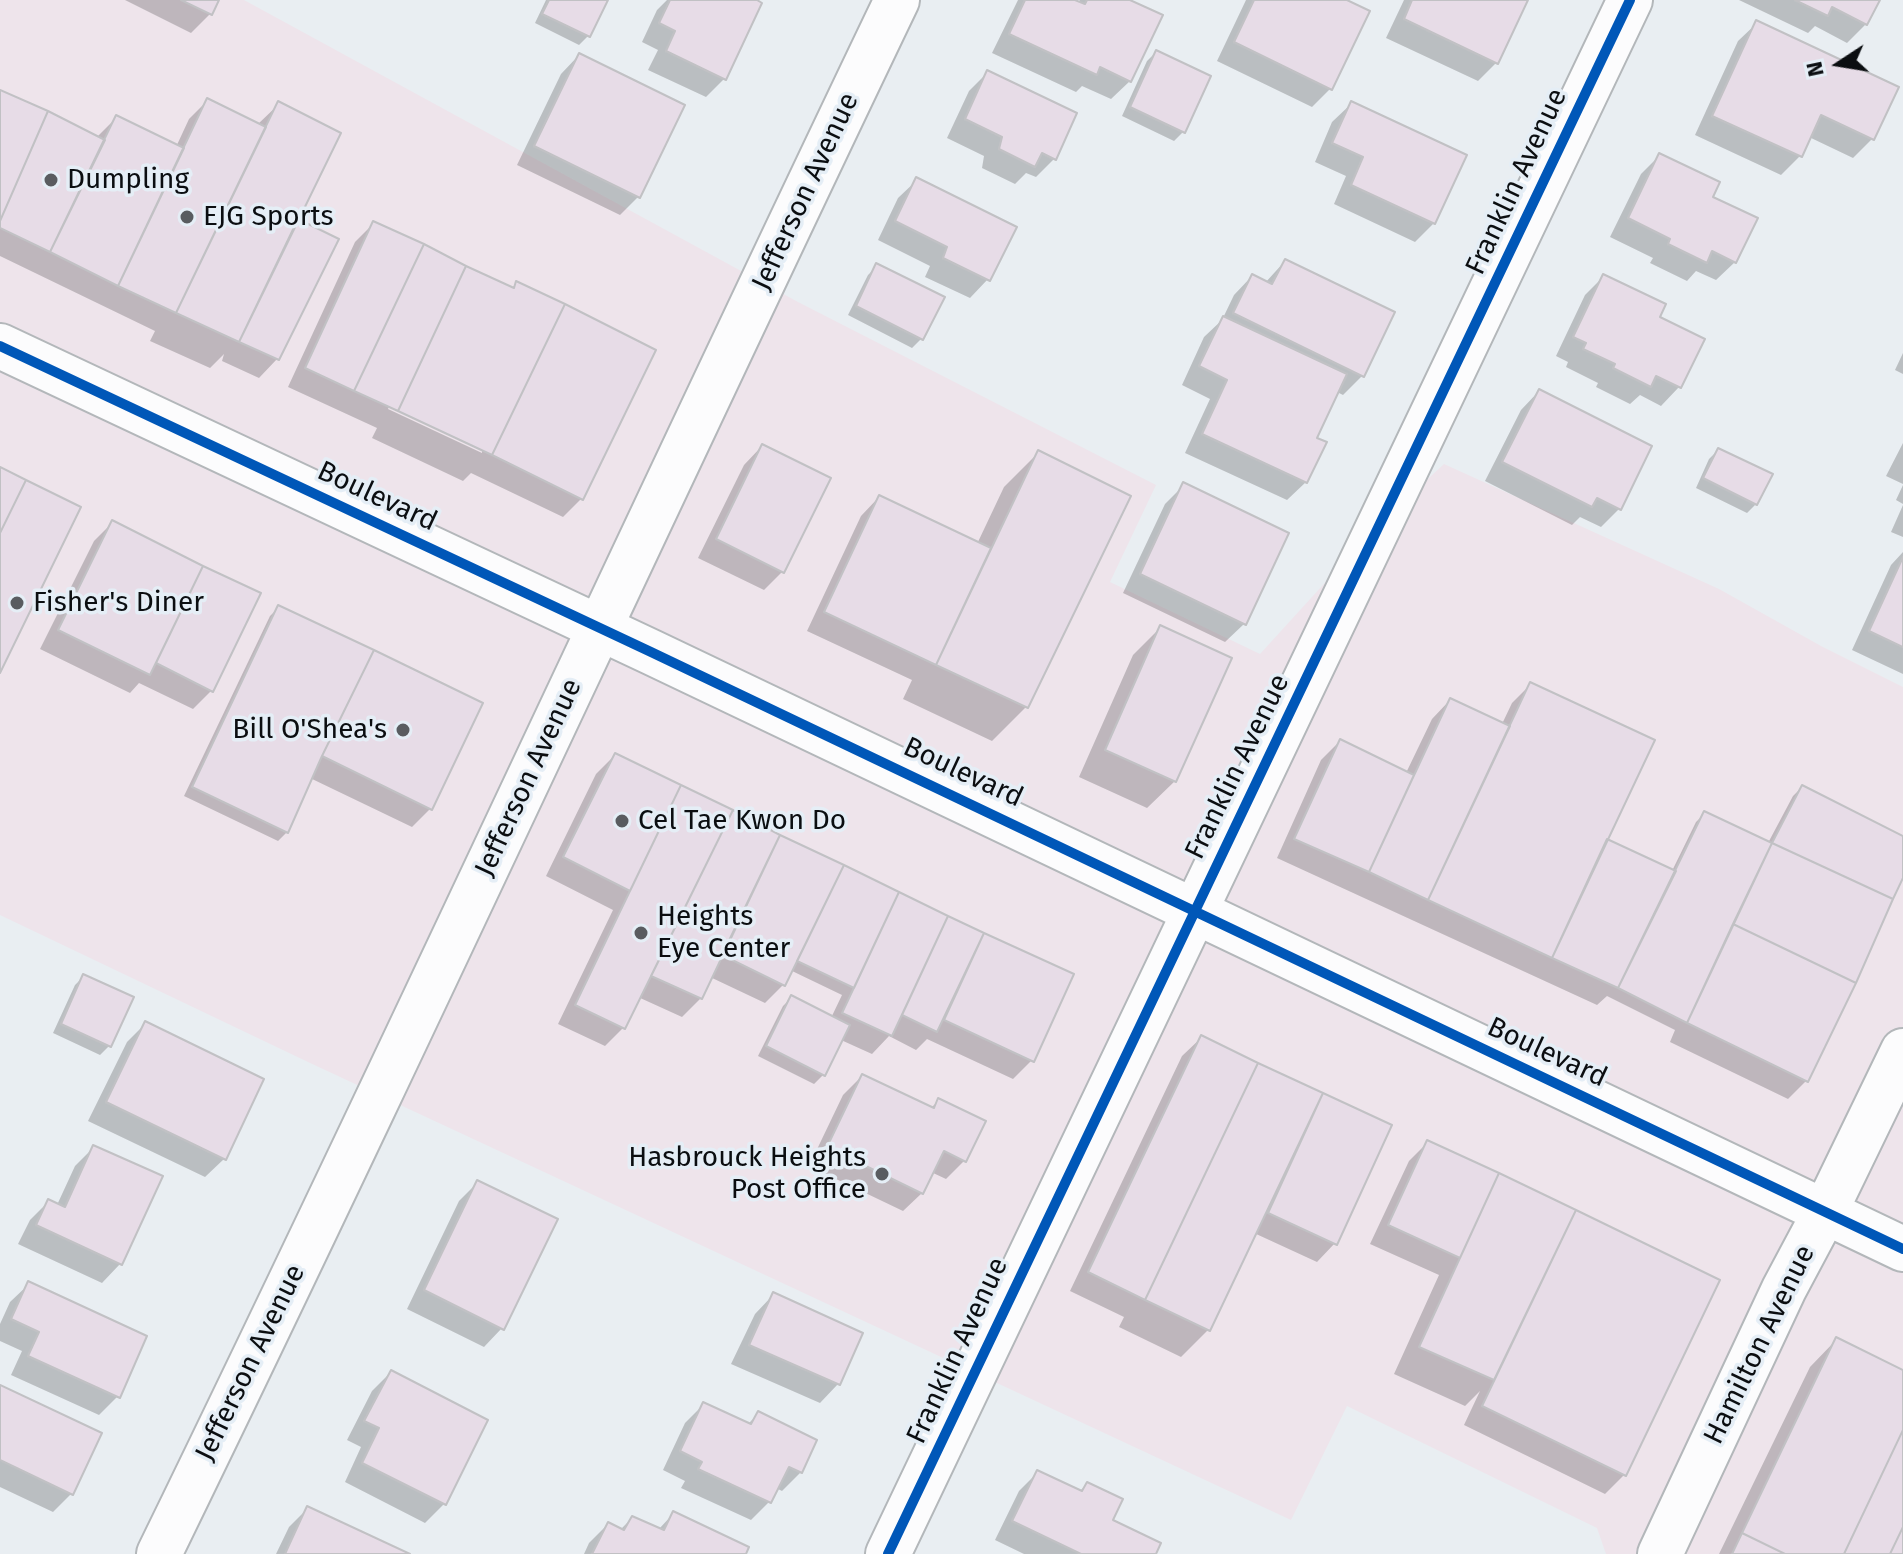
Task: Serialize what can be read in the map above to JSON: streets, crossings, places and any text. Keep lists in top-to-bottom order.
{
  "streets": {
    "street": [
      "Franklin Avenue",
      "Jefferson Avenue",
      "Boulevard",
      "Hamilton Avenue"
    ]
  },
  "crossings": [
    ["Franklin Avenue", "Boulevard"],
    ["Jefferson Avenue", "Boulevard"],
    ["Boulevard", "Hamilton Avenue"]
  ],
  "places": [
    "Dumpling",
    "EJG Sports",
    "Fisher's Diner",
    "Bill O'Shea's",
    "Cel Tae Kwon Do",
    "Heights Eye Center",
    "Hasbrouck Heights Post Office"
  ],
  "north": "left"
}
